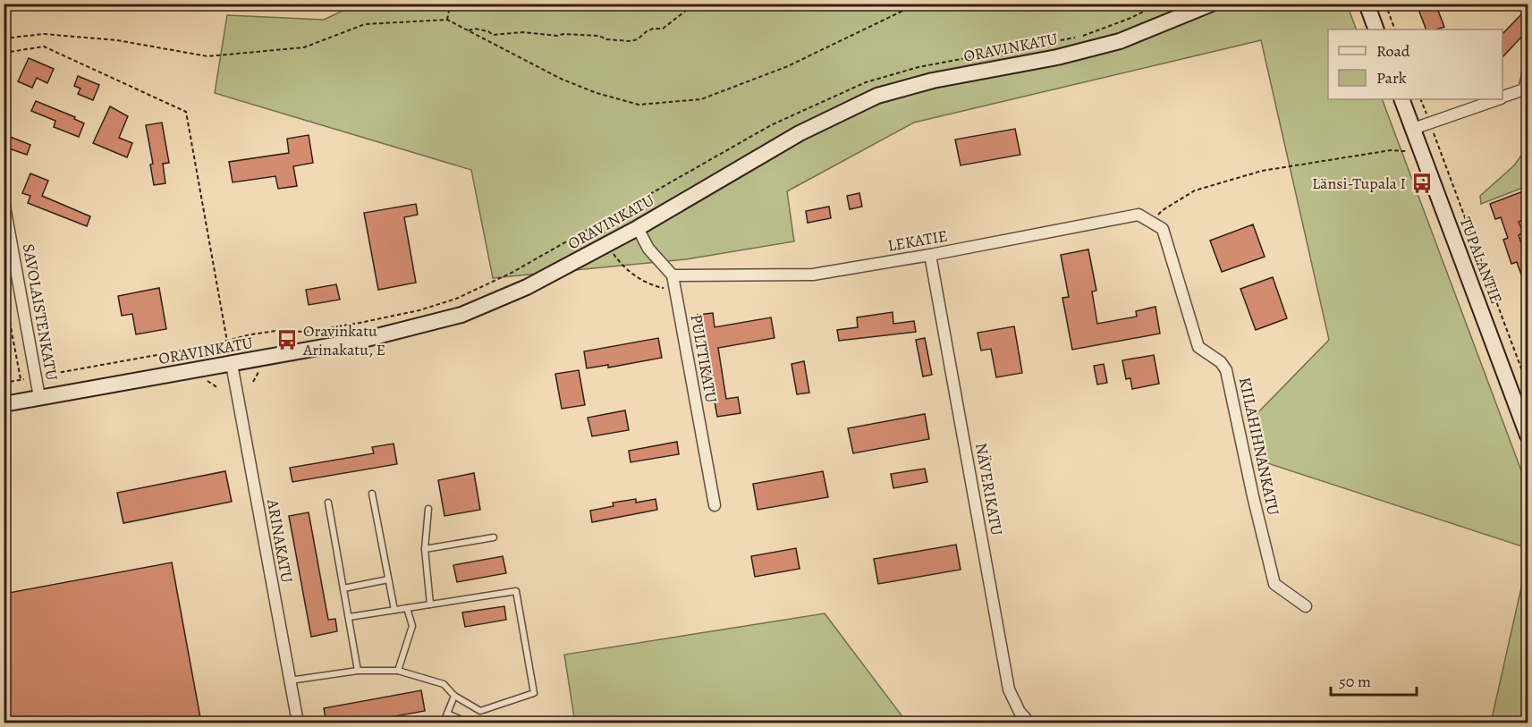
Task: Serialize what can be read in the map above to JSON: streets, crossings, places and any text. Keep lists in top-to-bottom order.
{
  "streets": {
    "street": [
      "ORAVINKATU",
      "LEKATIE",
      "TUPALANTIE",
      "SAVOLAISTENKATU",
      "PULTTIKATU",
      "KIILAHIHNANKATU",
      "NÄVERIKATU",
      "ARINAKATU"
    ]
  },
  "crossings": [
    ["ORAVINKATU", "SAVOLAISTENKATU"],
    ["ORAVINKATU", "PULTTIKATU"],
    ["ORAVINKATU", "ARINAKATU"],
    ["LEKATIE", "PULTTIKATU"],
    ["LEKATIE", "KIILAHIHNANKATU"],
    ["LEKATIE", "NÄVERIKATU"]
  ],
  "places": {
    "bus stop": ["Länsi-Tupala I", "Oravinkatu Arinakatu, E"]
  },
  "legend": ["Road", "Park"],
  "scale_bar": "50 m"
}
